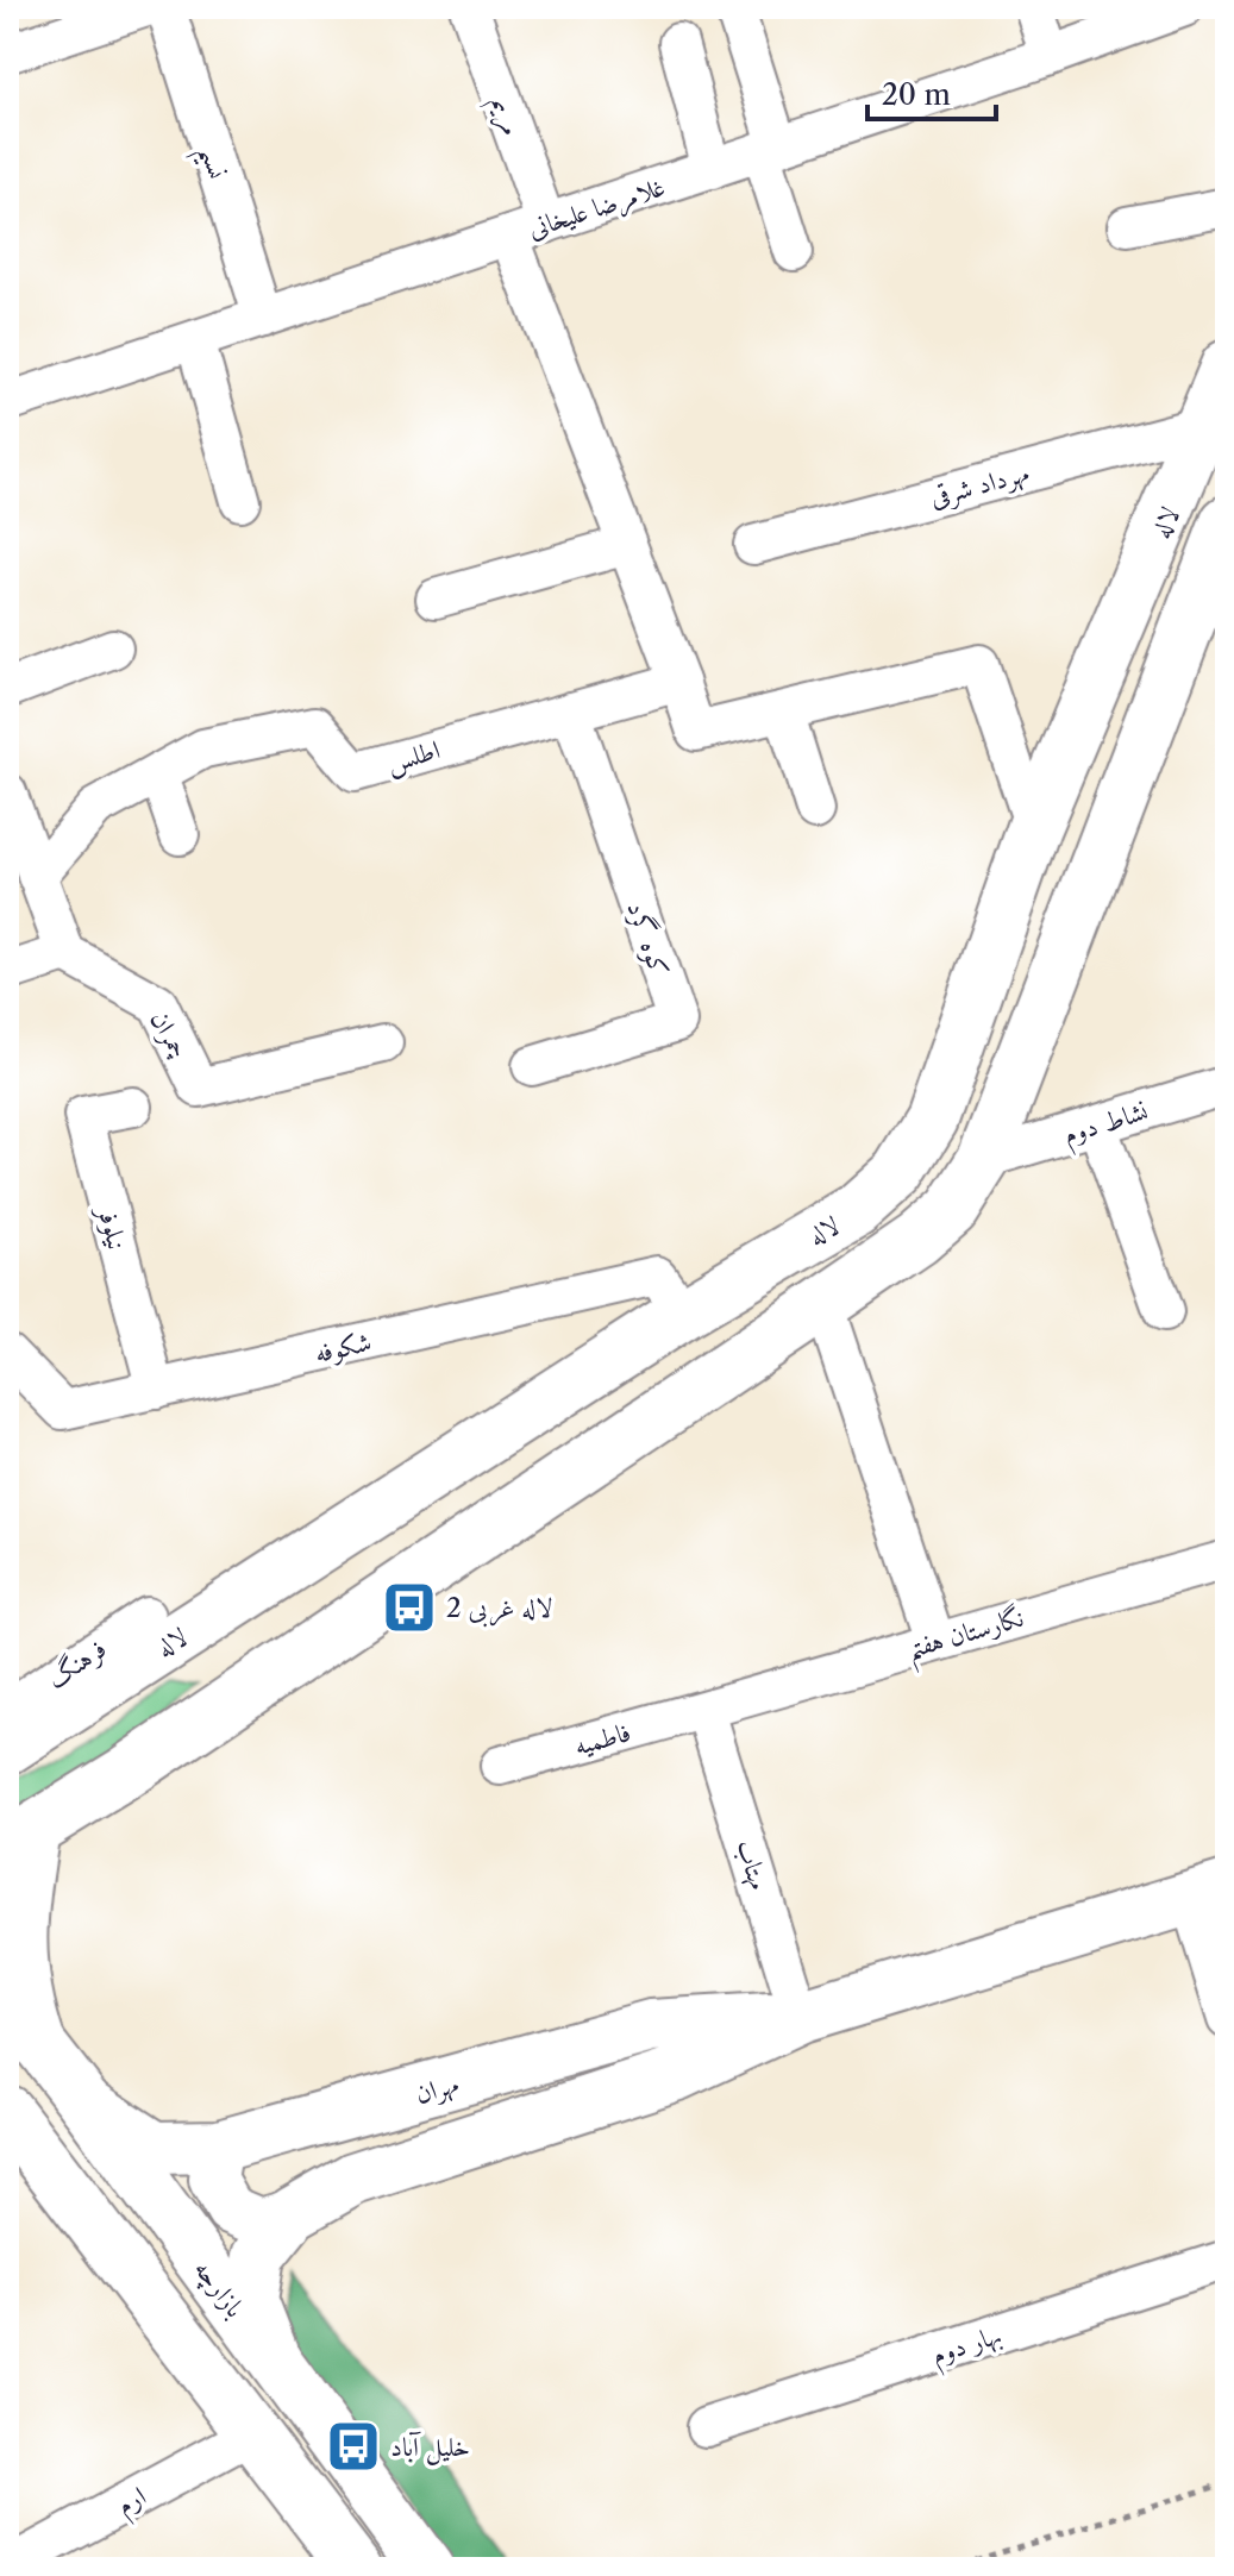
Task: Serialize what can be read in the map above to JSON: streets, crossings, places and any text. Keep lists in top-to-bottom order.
{
  "streets": {
    "main road": ["لاله", "مهران", "بازارچه"],
    "street": [
      "مریم",
      "نسیم",
      "غلامرضا علیخانی",
      "مهرداد شرقی",
      "اطلس",
      "کوه گرد",
      "چمران",
      "نشاط دوم",
      "نیلوفر",
      "شکوفه",
      "نگارستان هفتم",
      "فرهنگ",
      "فاطمیه",
      "مهتاب",
      "بهار دوم",
      "ارم"
    ]
  },
  "crossings": [
    ["مریم", "غلامرضا علیخانی"],
    ["نسیم", "غلامرضا علیخانی"],
    ["مهرداد شرقی", "لاله"],
    ["لاله", "شکوفه"],
    ["لاله", "فرهنگ"],
    ["اطلس", "کوه گرد"],
    ["نیلوفر", "شکوفه"],
    ["نگارستان هفتم", "فاطمیه"],
    ["نگارستان هفتم", "مهتاب"],
    ["فاطمیه", "مهتاب"],
    ["مهتاب", "مهران"],
    ["مهران", "بازارچه"]
  ],
  "places": {
    "bus stop": ["لاله غربی 2", "خلیل آباد"]
  },
  "scale_bar": "20 m"
}
